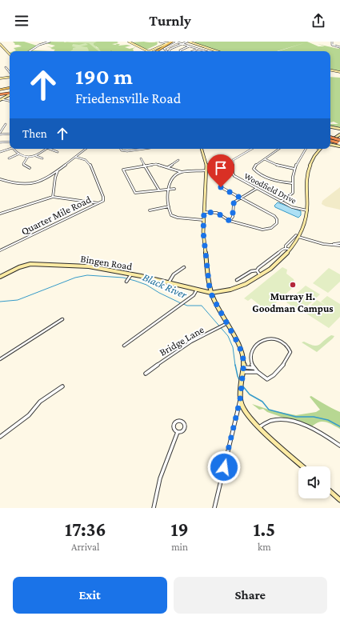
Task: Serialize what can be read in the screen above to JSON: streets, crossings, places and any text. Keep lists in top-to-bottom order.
{
  "streets": {
    "street": [
      "Woodfield Drive",
      "Quarter Mile Road",
      "Bingen Road",
      "Bridge Lane"
    ]
  },
  "water": ["Black River"],
  "places": ["Murray H. Goodman Campus"],
  "page": {
    "header": "Turnly",
    "turn": ["190 m", "Friedensville Road"],
    "then": "Then",
    "eta": [
      "17:36",
      "Arrival",
      "19",
      "min",
      "1.5",
      "km"
    ],
    "buttons": ["Exit", "Share"]
  }
}
